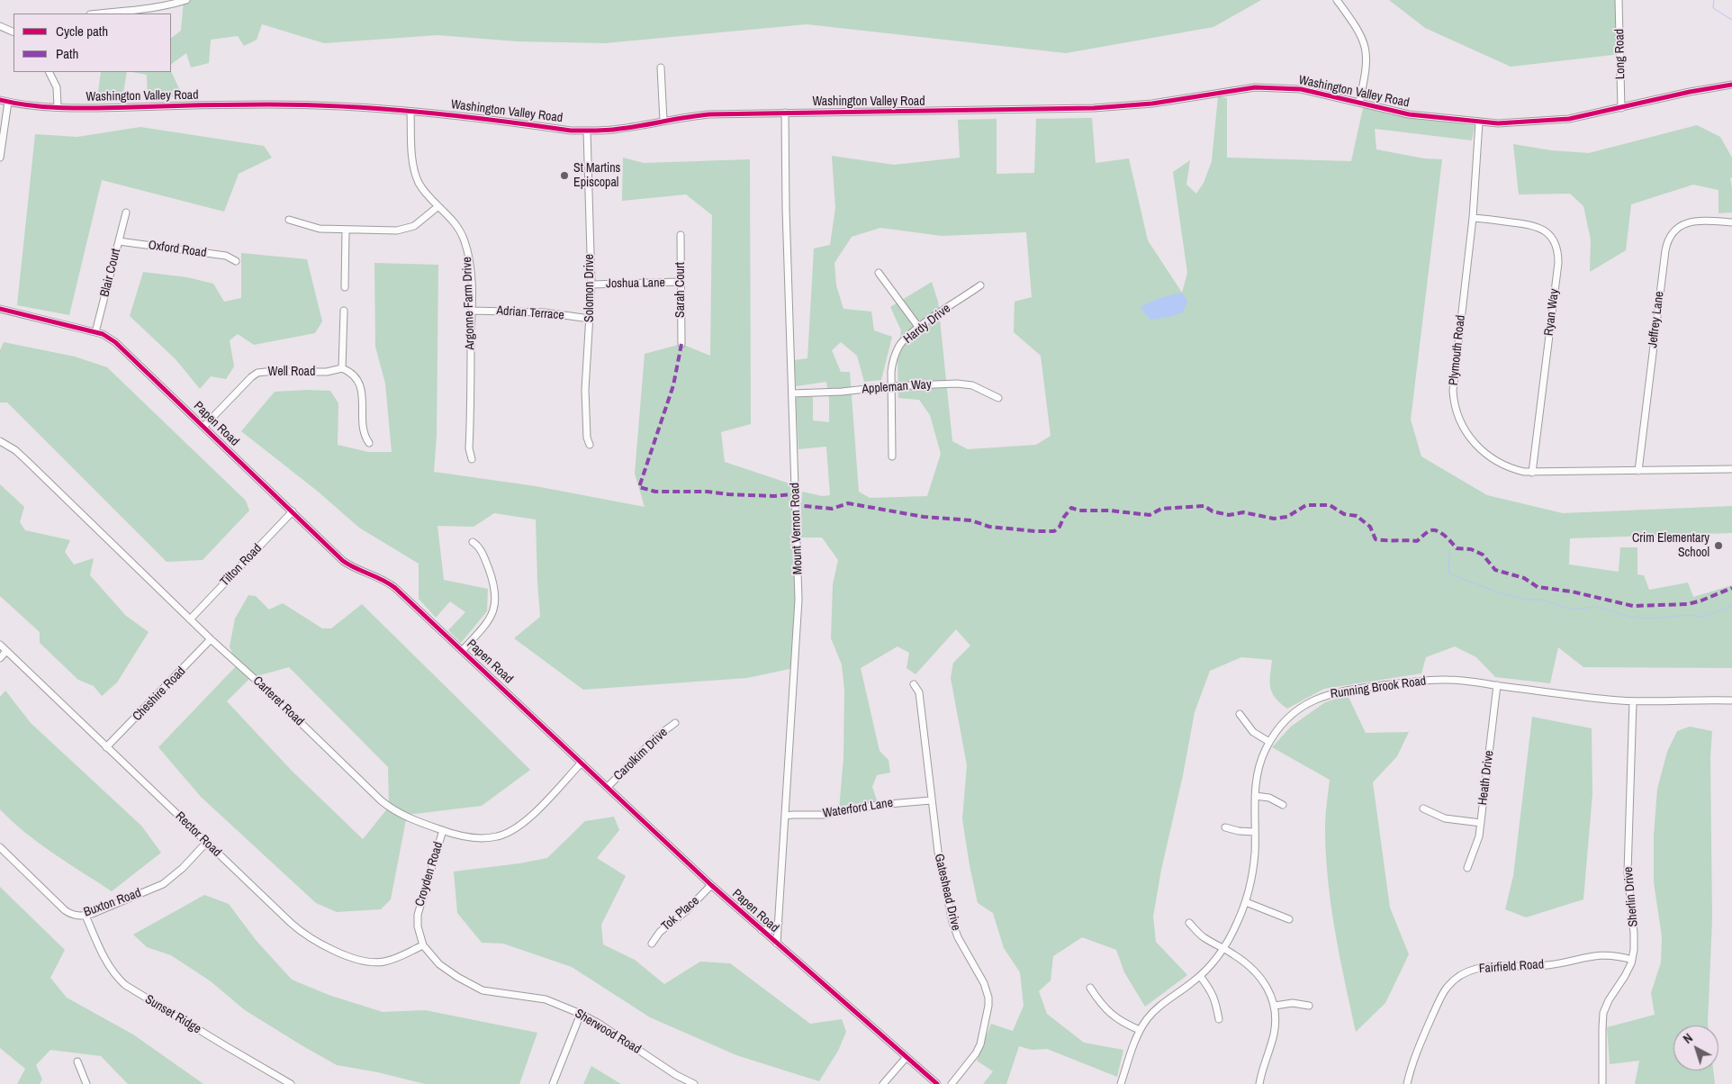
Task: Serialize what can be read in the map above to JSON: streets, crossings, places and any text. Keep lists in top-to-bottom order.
{
  "streets": {
    "street": [
      "Long Road",
      "Washington Valley Road",
      "Oxford Road",
      "Blair Court",
      "Joshua Lane",
      "Solomon Drive",
      "Sarah Court",
      "Argonne Farm Drive",
      "Ryan Way",
      "Adrian Terrace",
      "Jeffrey Lane",
      "Hardy Drive",
      "Plymouth Road",
      "Well Road",
      "Appleman Way",
      "Papen Road",
      "Mount Vernon Road",
      "Tilton Road",
      "Running Brook Road",
      "Cheshire Road",
      "Carteret Road",
      "Carolkim Drive",
      "Heath Drive",
      "Waterford Lane",
      "Rector Road",
      "Croyden Road",
      "Gateshead Drive",
      "Sherlin Drive",
      "Buxton Road",
      "Tok Place",
      "Fairfield Road",
      "Sunset Ridge",
      "Sherwood Road"
    ]
  },
  "crossings": [
    ["Long Road", "Washington Valley Road"],
    ["Washington Valley Road", "Solomon Drive"],
    ["Washington Valley Road", "Argonne Farm Drive"],
    ["Washington Valley Road", "Plymouth Road"],
    ["Washington Valley Road", "Mount Vernon Road"],
    ["Oxford Road", "Blair Court"],
    ["Blair Court", "Papen Road"],
    ["Joshua Lane", "Solomon Drive"],
    ["Joshua Lane", "Sarah Court"],
    ["Solomon Drive", "Adrian Terrace"],
    ["Argonne Farm Drive", "Adrian Terrace"],
    ["Ryan Way", "Plymouth Road"],
    ["Jeffrey Lane", "Plymouth Road"],
    ["Hardy Drive", "Appleman Way"],
    ["Well Road", "Papen Road"],
    ["Appleman Way", "Mount Vernon Road"],
    ["Papen Road", "Mount Vernon Road"],
    ["Papen Road", "Tilton Road"],
    ["Papen Road", "Carteret Road"],
    ["Papen Road", "Carolkim Drive"],
    ["Papen Road", "Tok Place"],
    ["Mount Vernon Road", "Waterford Lane"],
    ["Tilton Road", "Carteret Road"],
    ["Running Brook Road", "Heath Drive"],
    ["Running Brook Road", "Sherlin Drive"],
    ["Cheshire Road", "Carteret Road"],
    ["Cheshire Road", "Rector Road"],
    ["Carteret Road", "Croyden Road"],
    ["Waterford Lane", "Gateshead Drive"],
    ["Rector Road", "Croyden Road"],
    ["Rector Road", "Buxton Road"],
    ["Rector Road", "Sherwood Road"],
    ["Croyden Road", "Sherwood Road"],
    ["Sherlin Drive", "Fairfield Road"],
    ["Buxton Road", "Sunset Ridge"]
  ],
  "places": ["St Martins Episcopal", "Crim Elementary School"],
  "legend": ["Cycle path", "Path"],
  "north": "top left"
}
